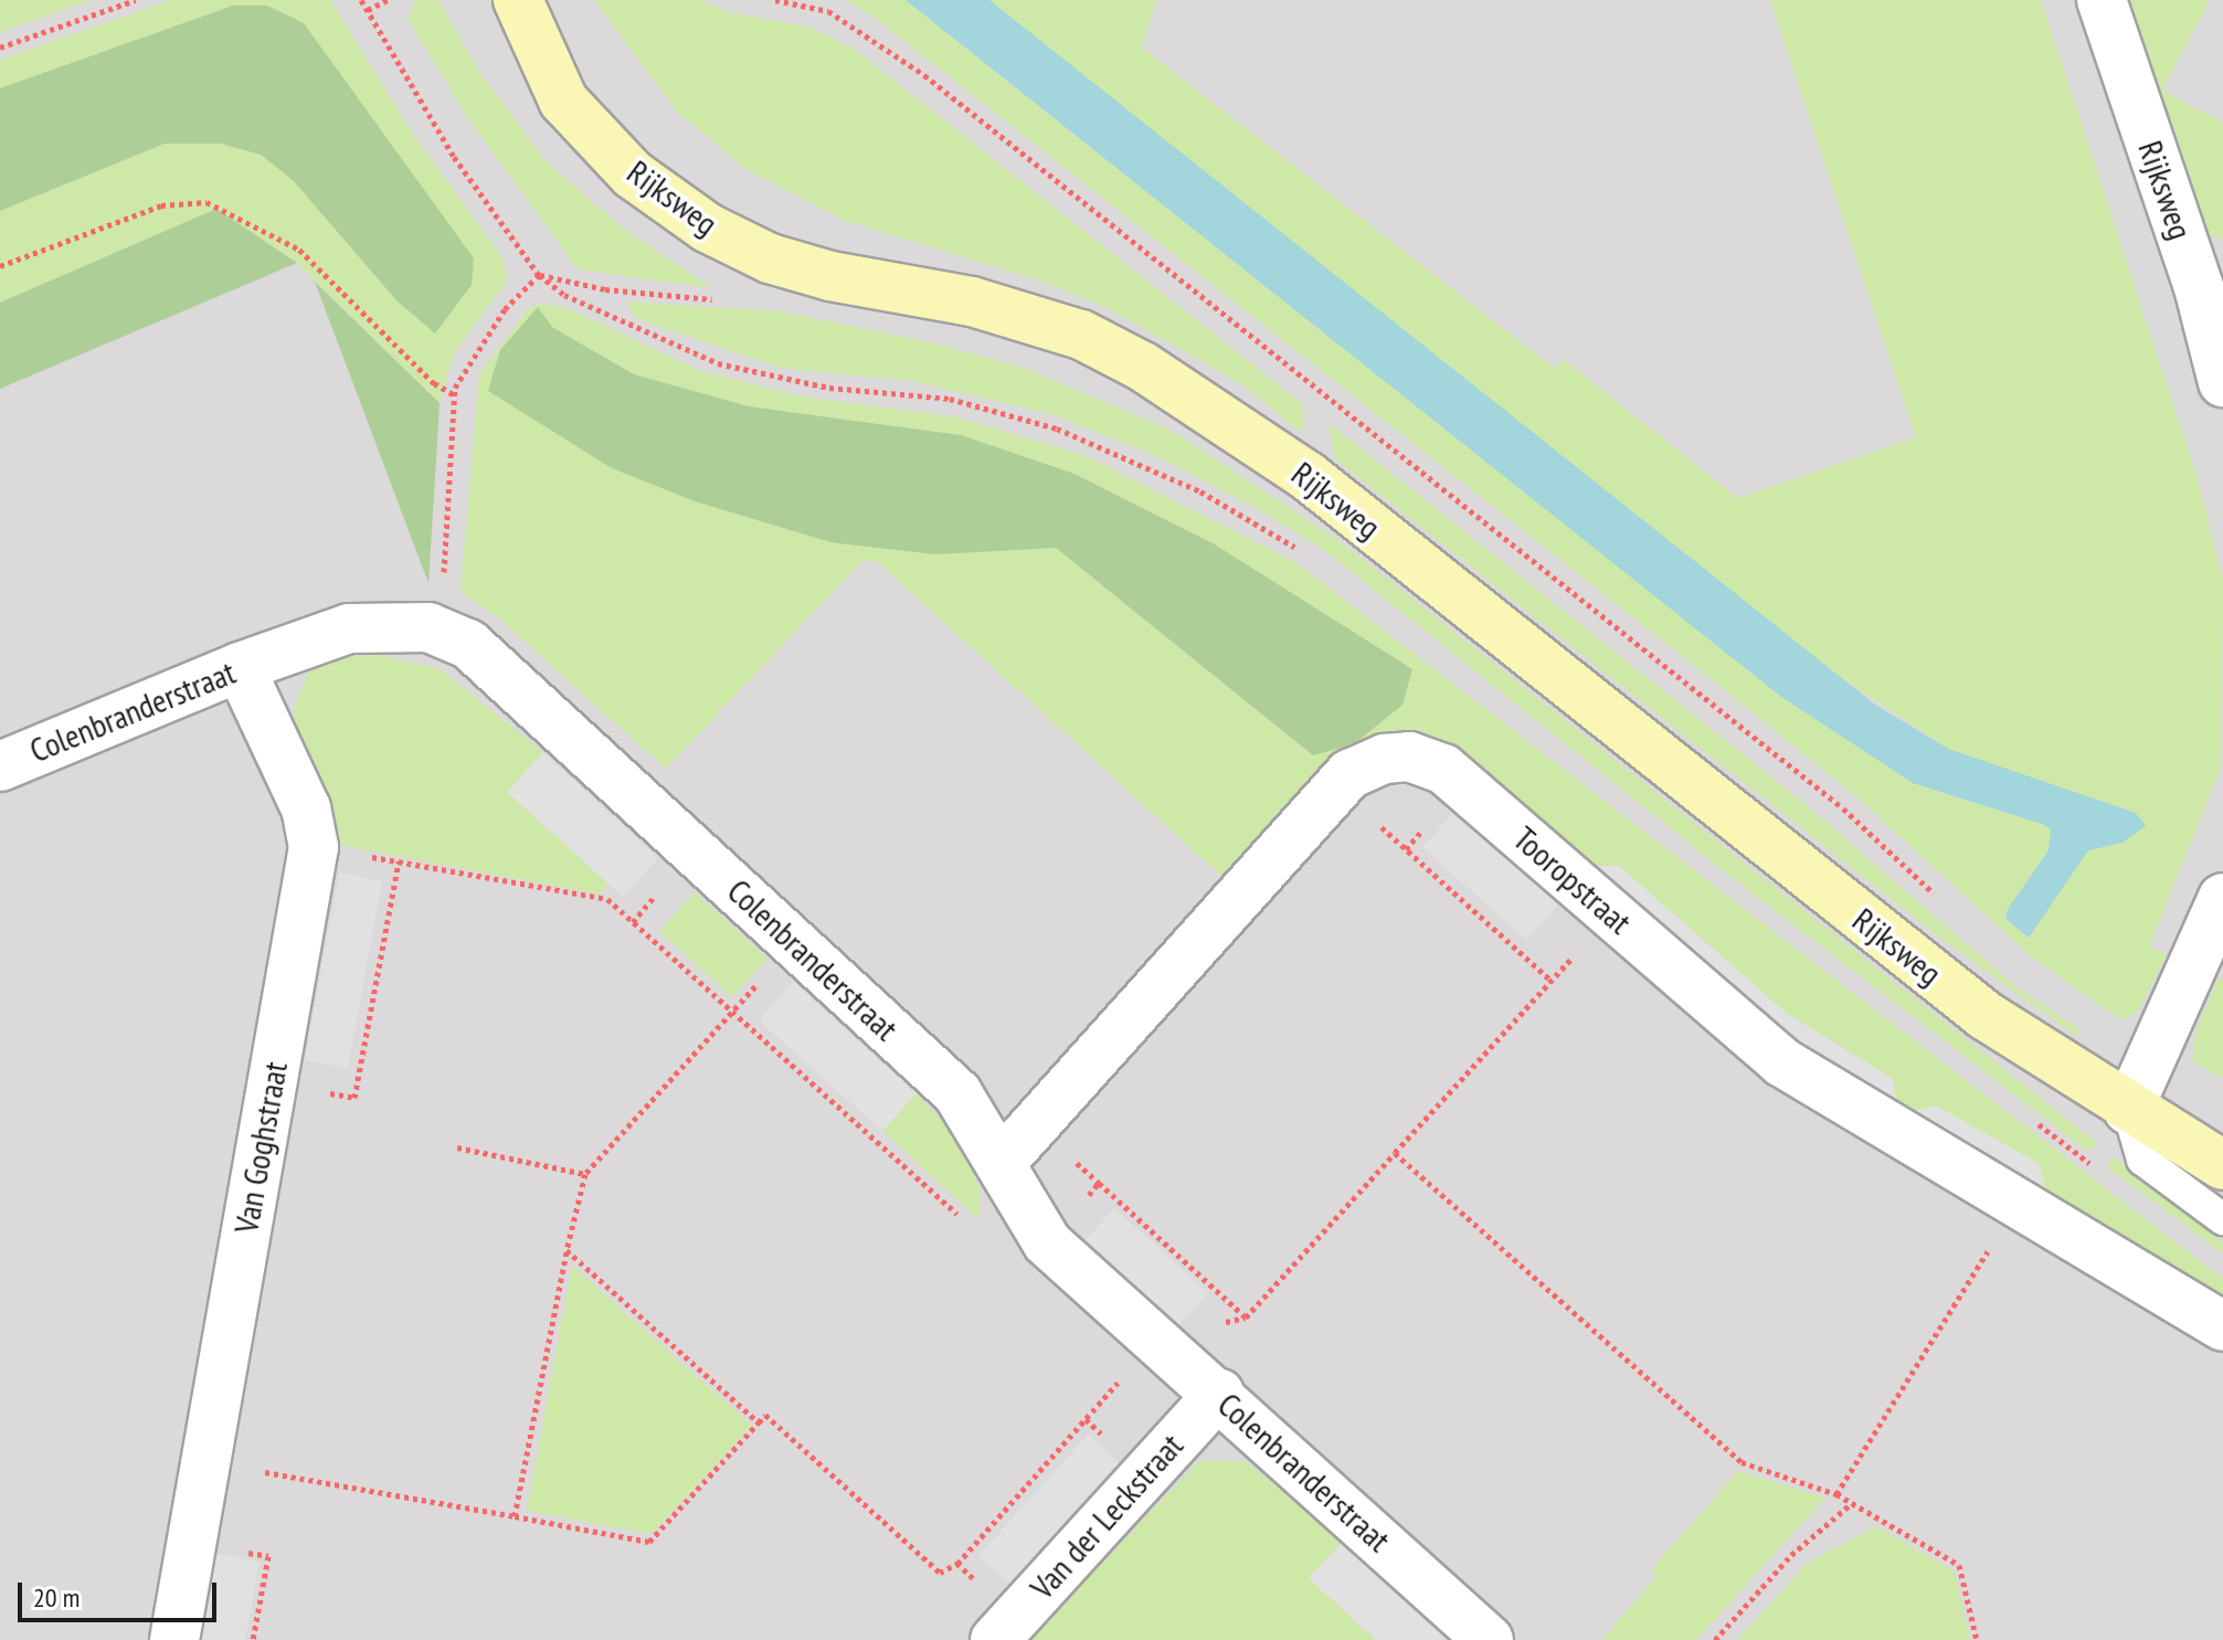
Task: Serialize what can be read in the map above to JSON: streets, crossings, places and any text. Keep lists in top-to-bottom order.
{
  "streets": {
    "street": [
      "Rijksweg",
      "Colenbranderstraat",
      "Tooropstraat",
      "Van Goghstraat",
      "Van der Leckstraat"
    ]
  },
  "crossings": [
    ["Colenbranderstraat", "Tooropstraat"],
    ["Colenbranderstraat", "Van Goghstraat"],
    ["Colenbranderstraat", "Van der Leckstraat"]
  ],
  "scale_bar": "20 m"
}
